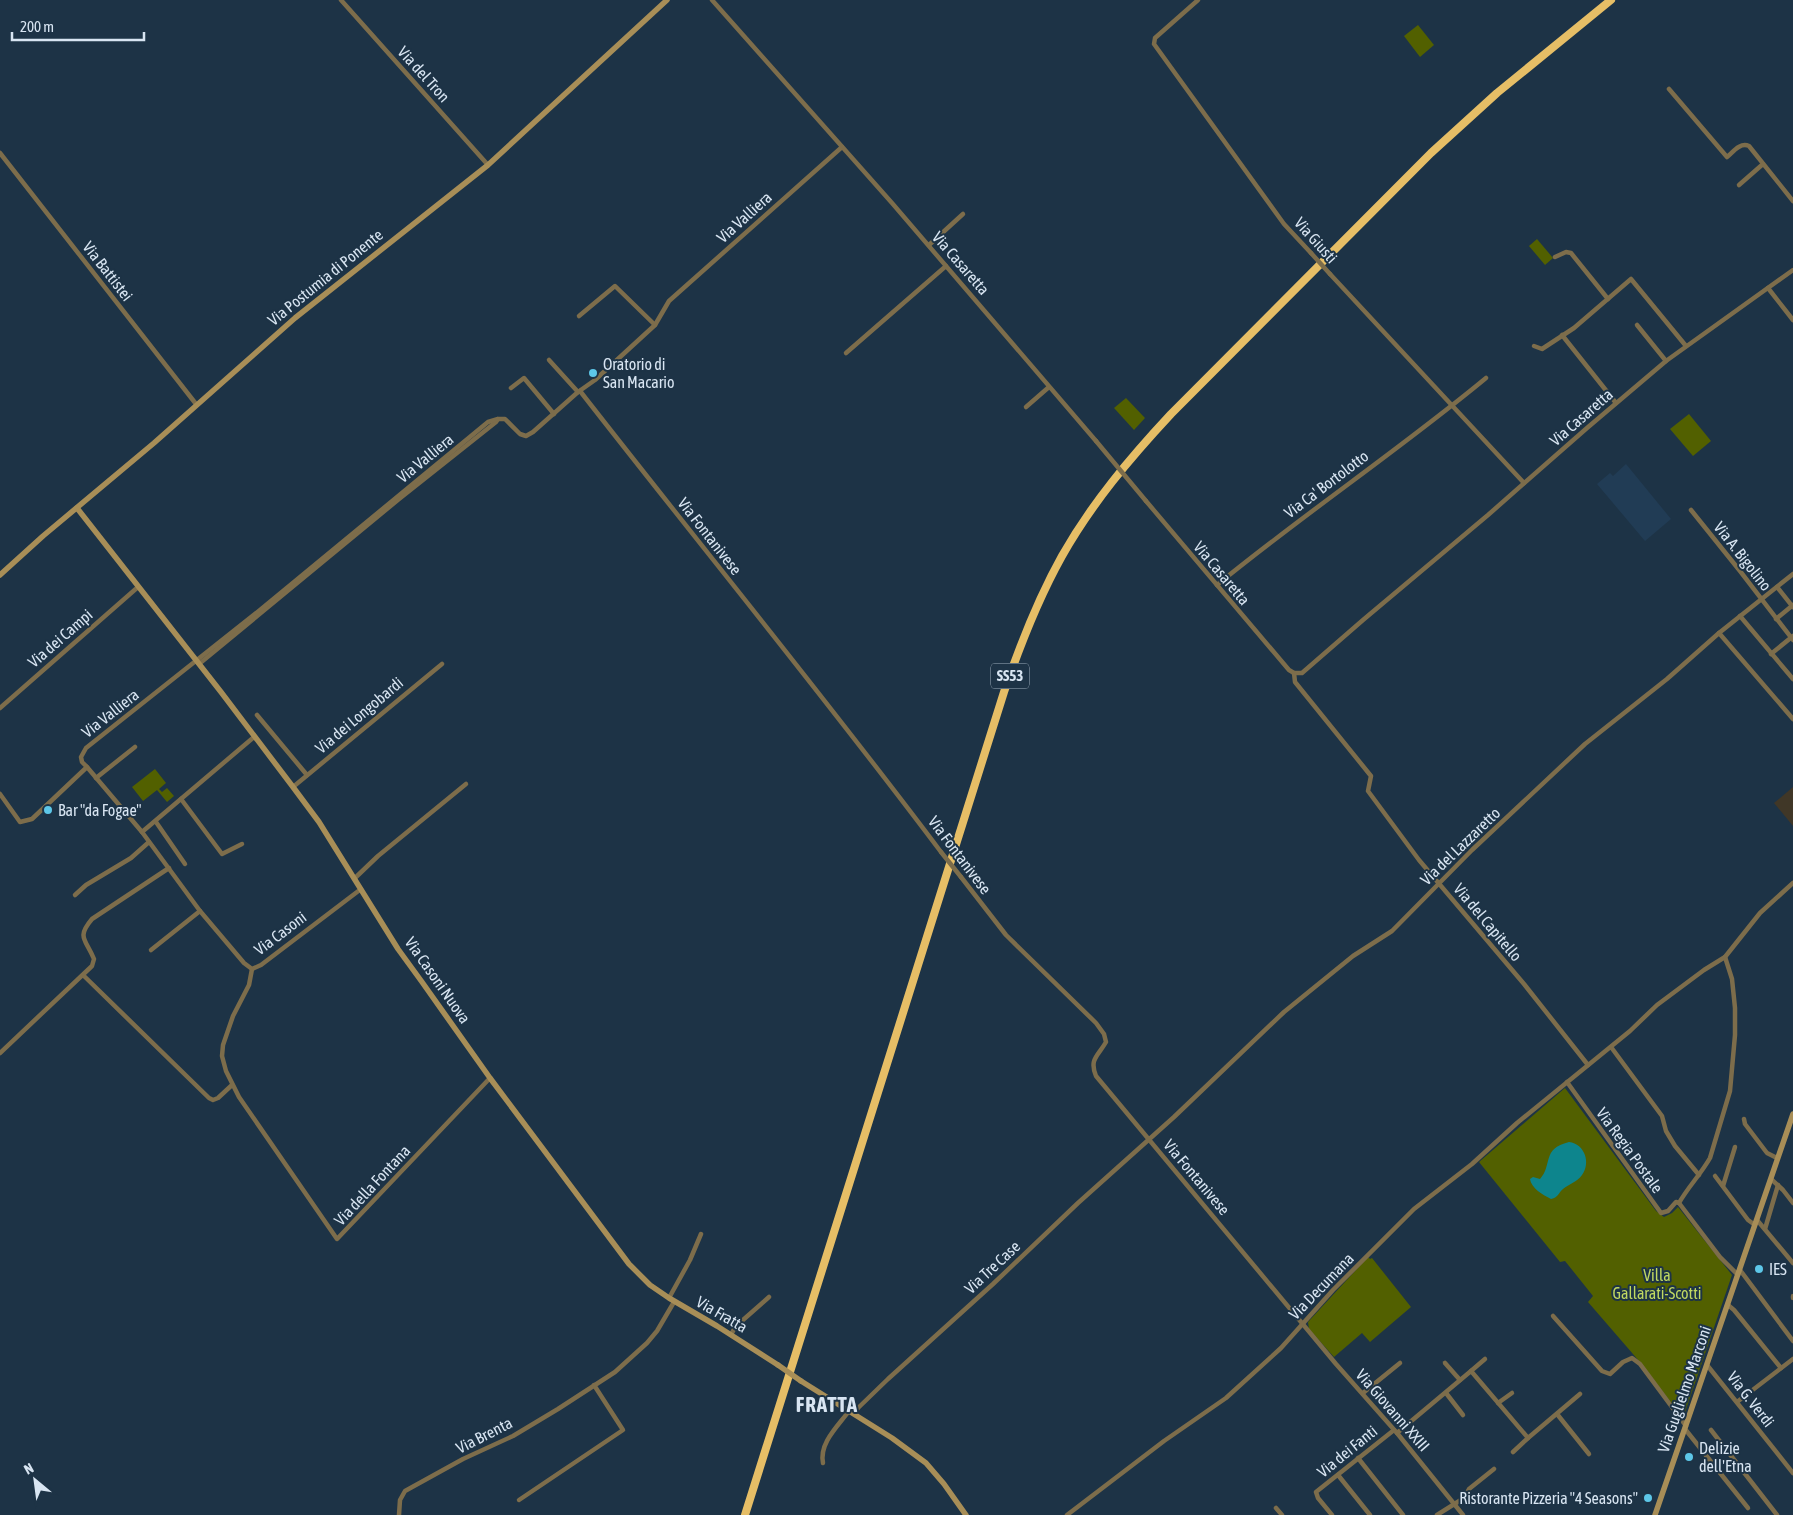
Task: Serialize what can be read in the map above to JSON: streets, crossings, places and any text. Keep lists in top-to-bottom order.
{
  "streets": {
    "highway": ["SS53"],
    "main road": [
      "Via Postumia di Ponente",
      "Via Casoni Nuova",
      "Via Fratta",
      "Via Guglielmo Marconi"
    ],
    "street": [
      "Via del Tron",
      "Via Valliera",
      "Via Giusti",
      "Via Casaretta",
      "Via Battistei",
      "Via Ca' Bortolotto",
      "Via Fontanivese",
      "Via A. Bigolino",
      "Via dei Campi",
      "Via dei Longobardi",
      "Via del Lazzaretto",
      "Via del Capitello",
      "Via Casoni",
      "Via Regia Postale",
      "Via della Fontana",
      "Via Tre Case",
      "Via Decumana",
      "Via G. Verdi",
      "Via Giovanni XXIII",
      "Via Brenta",
      "Via dei Fanti"
    ]
  },
  "crossings": [
    ["Via del Tron", "Via Postumia di Ponente"],
    ["Via Valliera", "Via Casaretta"],
    ["Via Valliera", "Via Fontanivese"],
    ["Via Valliera", "Via Casoni"],
    ["Via Valliera", "Via Casoni Nuova"],
    ["Via Giusti", "Via Casaretta"],
    ["Via Giusti", "Via Ca' Bortolotto"],
    ["Via Casaretta", "Via Ca' Bortolotto"],
    ["Via Casaretta", "Via del Capitello"],
    ["Via Battistei", "Via Postumia di Ponente"],
    ["Via Postumia di Ponente", "Via Casoni Nuova"],
    ["Via Fontanivese", "Via del Lazzaretto"],
    ["Via Fontanivese", "Via Tre Case"],
    ["Via Fontanivese", "Via Decumana"],
    ["Via Fontanivese", "Via Giovanni XXIII"],
    ["Via A. Bigolino", "Via del Lazzaretto"],
    ["Via dei Campi", "Via Casoni Nuova"],
    ["Via dei Longobardi", "Via Casoni Nuova"],
    ["Via del Lazzaretto", "Via del Capitello"],
    ["Via del Lazzaretto", "Via Tre Case"],
    ["Via del Capitello", "Via Decumana"],
    ["Via Casoni", "Via Casoni Nuova"],
    ["Via Casoni", "Via della Fontana"],
    ["Via Casoni Nuova", "Via della Fontana"],
    ["Via Casoni Nuova", "Via Fratta"],
    ["Via Regia Postale", "Via Decumana"],
    ["Via Regia Postale", "Via Guglielmo Marconi"],
    ["Via Tre Case", "Via Fratta"],
    ["Via Decumana", "Via Giovanni XXIII"],
    ["Via Fratta", "Via Brenta"],
    ["Via Guglielmo Marconi", "Via G. Verdi"],
    ["Via Giovanni XXIII", "Via dei Fanti"]
  ],
  "districts": ["FRATTA"],
  "parks": ["Villa Gallarati-Scotti"],
  "places": [
    "Oratorio di San Macario",
    "Bar \"da Fogae\"",
    "IES",
    "Delizie dell'Etna",
    "Ristorante Pizzeria \"4 Seasons\""
  ],
  "scale_bar": "200 m",
  "north": "top left"
}
